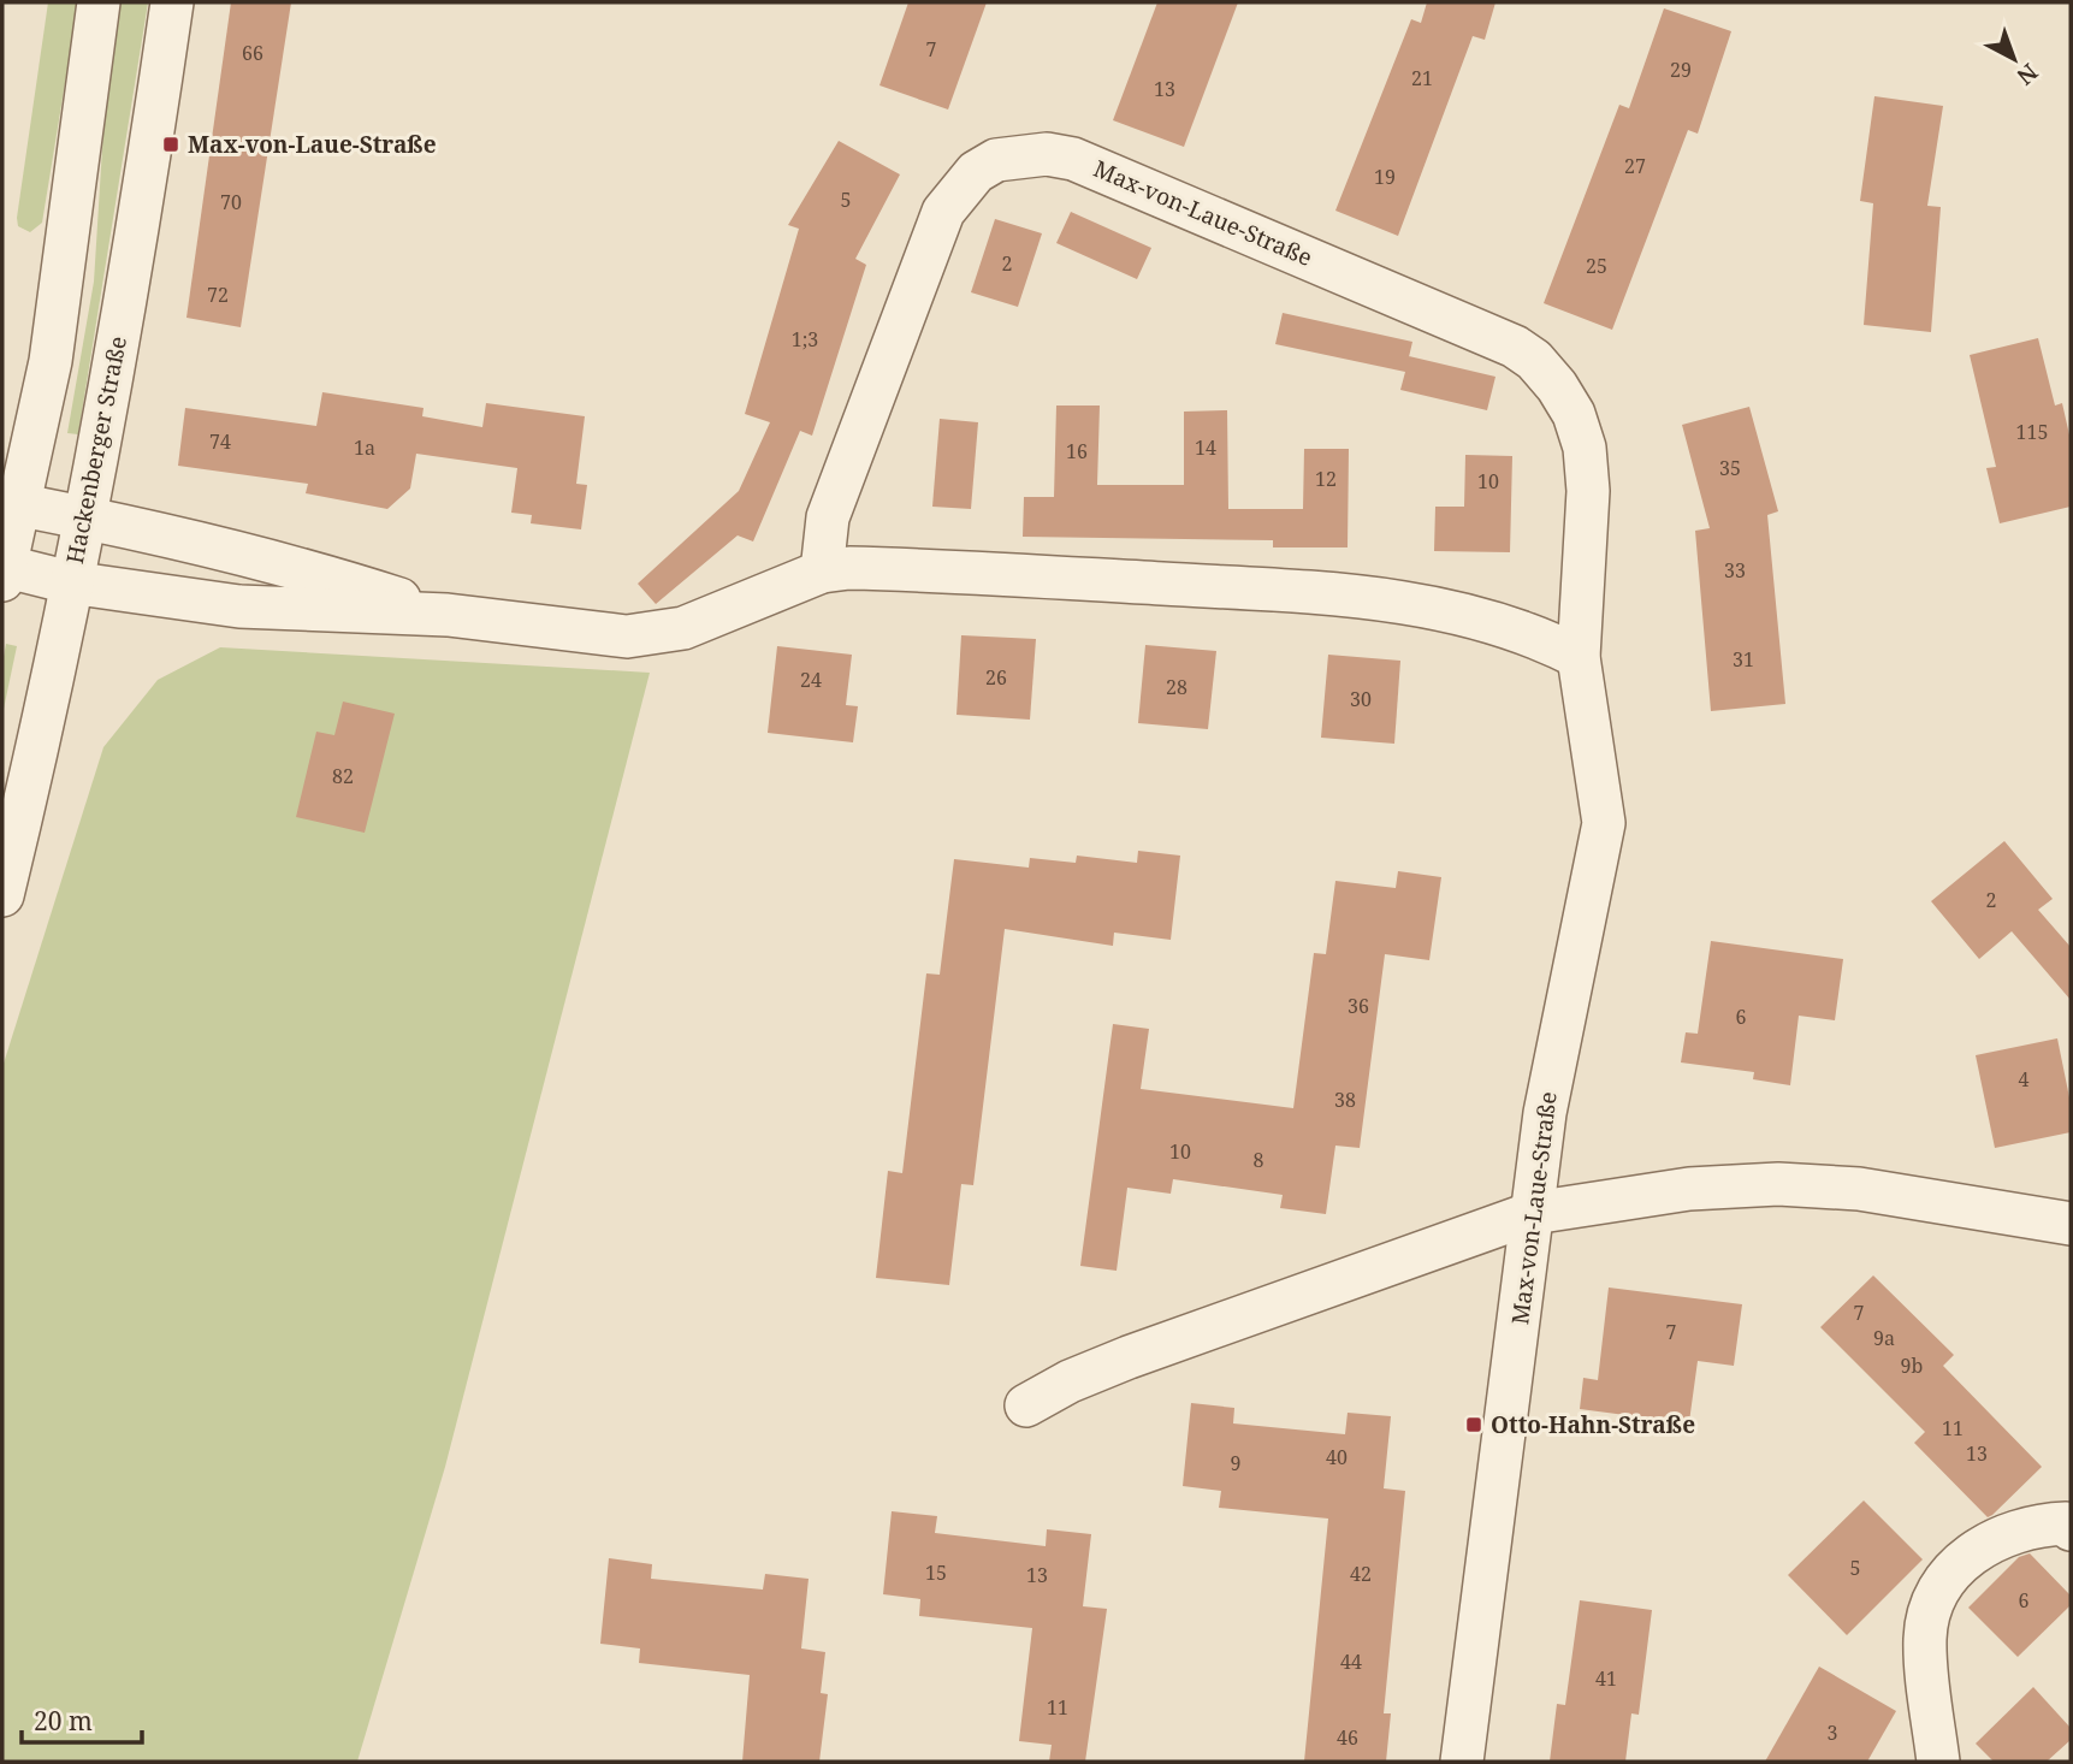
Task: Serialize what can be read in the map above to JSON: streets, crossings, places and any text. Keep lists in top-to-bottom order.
{
  "streets": {
    "street": ["Max-von-Laue-Straße", "Hackenberger Straße"]
  },
  "places": {
    "transit": ["Max-von-Laue-Straße", "Otto-Hahn-Straße"]
  },
  "house_numbers": [
    "7",
    "66",
    "29",
    "21",
    "13",
    "27",
    "19",
    "5",
    "70",
    "2",
    "25",
    "72",
    "1;3",
    "115",
    "74",
    "1a",
    "14",
    "16",
    "35",
    "12",
    "10",
    "33",
    "31",
    "26",
    "24",
    "28",
    "30",
    "82",
    "2",
    "36",
    "6",
    "4",
    "38",
    "10",
    "8",
    "7",
    "7",
    "9a",
    "9b",
    "11",
    "13",
    "40",
    "9",
    "5",
    "15",
    "42",
    "13",
    "6",
    "44",
    "41",
    "11",
    "3",
    "46"
  ],
  "scale_bar": "20 m",
  "north": "bottom right"
}
